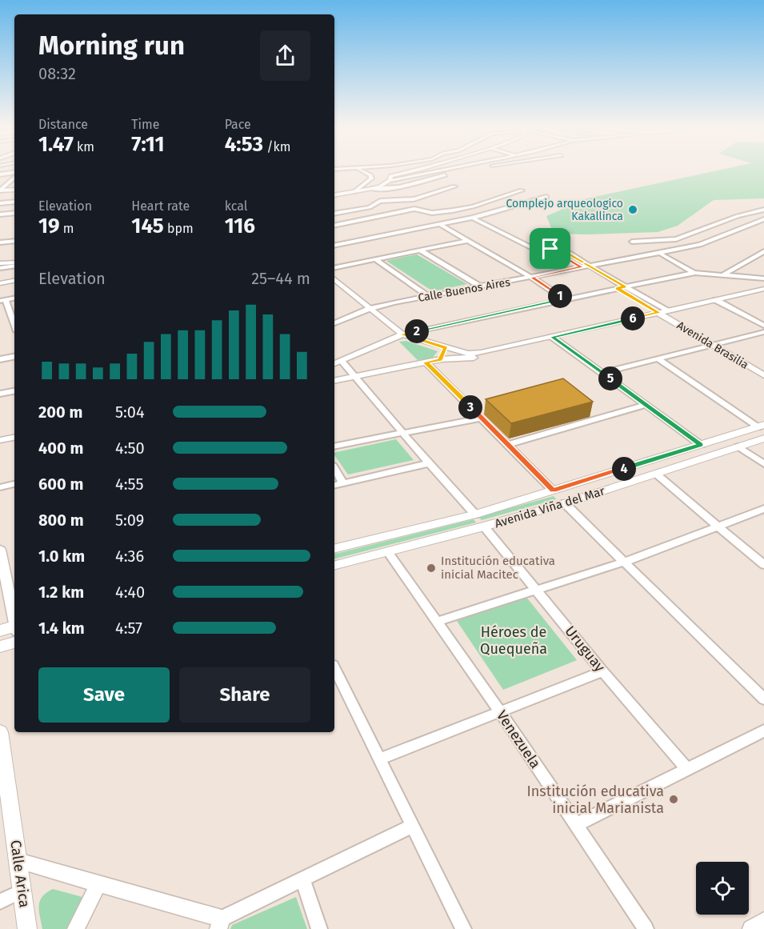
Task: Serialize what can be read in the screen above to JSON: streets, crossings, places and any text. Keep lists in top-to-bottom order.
{
  "streets": {
    "main road": ["Avenida Viña del Mar", "Calle Arica"],
    "street": [
      "Calle Buenos Aires",
      "Avenida Brasilia",
      "Uruguay",
      "Venezuela"
    ]
  },
  "crossings": [
    ["Calle Buenos Aires", "Avenida Brasilia"],
    ["Avenida Viña del Mar", "Uruguay"],
    ["Avenida Viña del Mar", "Venezuela"]
  ],
  "parks": ["Héroes de Quequeña"],
  "places": ["Complejo arqueologico Kakallinca", "Institución educativa inicial Macitec", "Institución educativa inicial Marianista"],
  "page": {
    "heading": ["Morning run", "08:32"],
    "stats": [
      ["Distance", "1.47 km"],
      ["Time", "7:11"],
      ["Pace", "4:53 /km"],
      ["Elevation", "19 m"],
      ["Heart rate", "145 bpm"],
      ["kcal", "116"]
    ],
    "chart": ["Elevation", "25–44 m"],
    "pins": [
      "1",
      "6",
      "2",
      "5",
      "3",
      "4"
    ],
    "list": [
      {
        "name": "200 m",
        "note": "5:04"
      },
      {
        "name": "400 m",
        "note": "4:50"
      },
      {
        "name": "600 m",
        "note": "4:55"
      },
      {
        "name": "800 m",
        "note": "5:09"
      },
      {
        "name": "1.0 km",
        "note": "4:36"
      },
      {
        "name": "1.2 km",
        "note": "4:40"
      },
      {
        "name": "1.4 km",
        "note": "4:57"
      }
    ],
    "buttons": ["Save", "Share"]
  }
}
